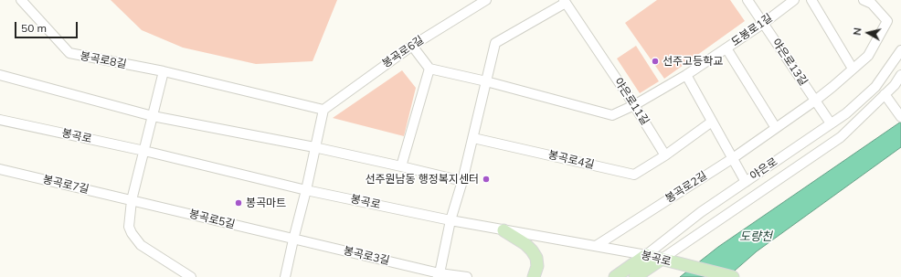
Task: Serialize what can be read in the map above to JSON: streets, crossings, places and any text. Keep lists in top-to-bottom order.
{
  "streets": {
    "main road": ["봉곡로", "야은로"],
    "street": [
      "도봉로1길",
      "봉곡로6길",
      "봉곡로8길",
      "야은로13길",
      "야은로11길",
      "봉곡로4길",
      "봉곡로7길",
      "봉곡로2길",
      "봉곡로5길",
      "봉곡로3길"
    ]
  },
  "crossings": [
    ["도봉로1길", "야은로13길"],
    ["도봉로1길", "야은로11길"],
    ["야은로13길", "야은로"],
    ["야은로13길", "봉곡로2길"],
    ["야은로11길", "봉곡로4길"],
    ["봉곡로", "야은로"],
    ["봉곡로", "봉곡로2길"],
    ["봉곡로7길", "봉곡로5길"],
    ["봉곡로5길", "봉곡로3길"]
  ],
  "water": ["도량천"],
  "places": ["선주고등학교", "선주원남동 행정복지센터", "봉곡마트"],
  "scale_bar": "50 m",
  "north": "left"
}
